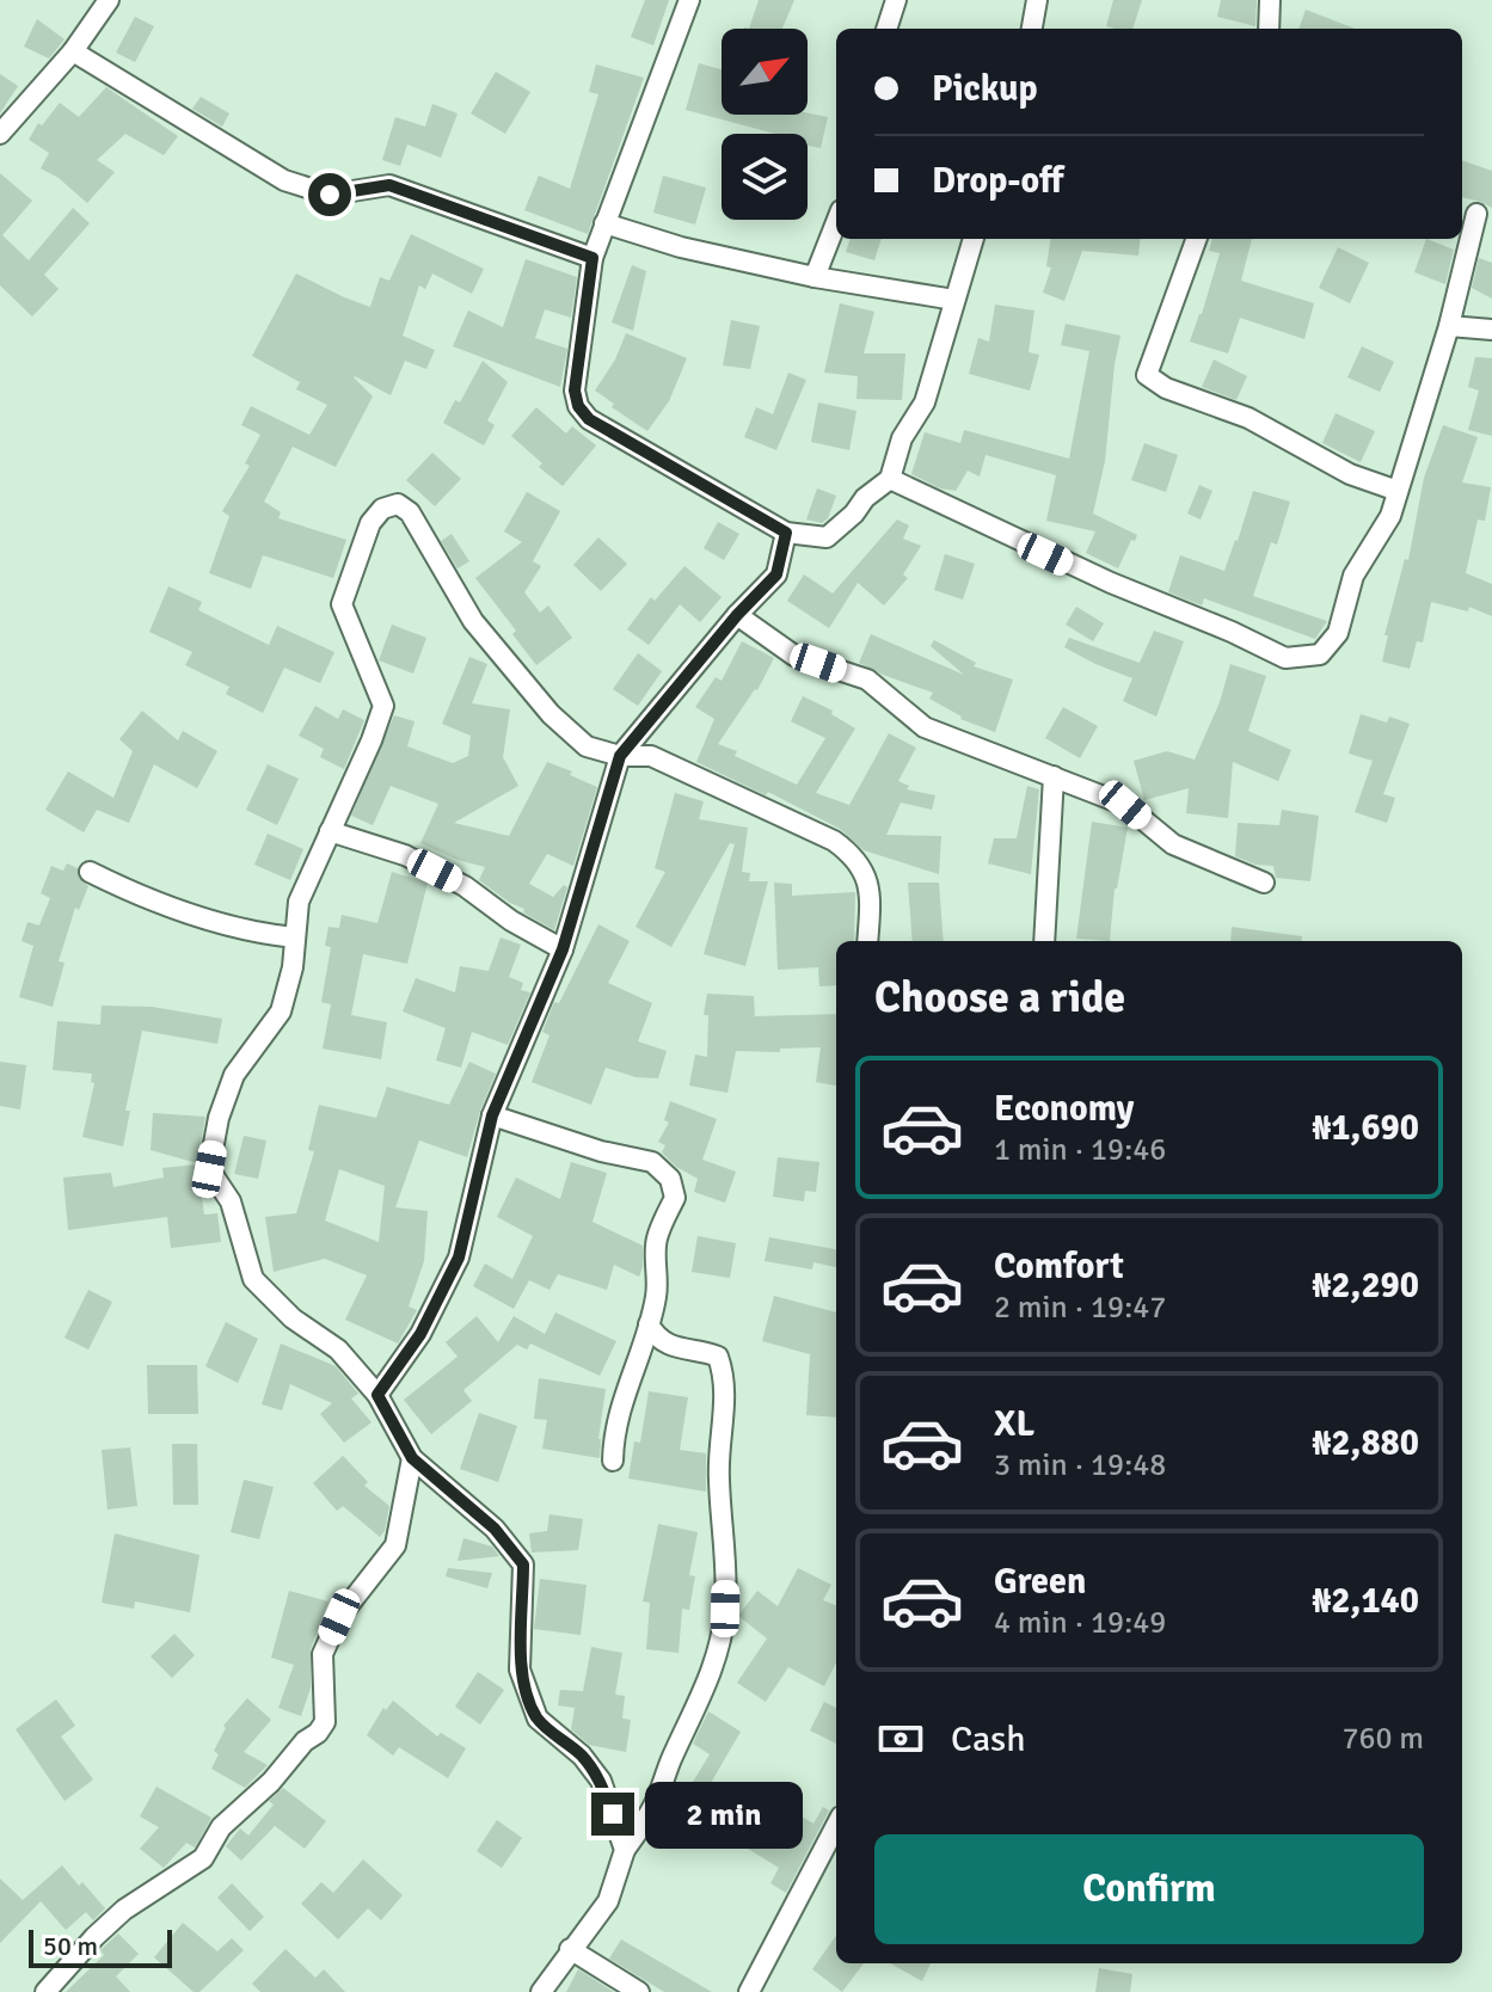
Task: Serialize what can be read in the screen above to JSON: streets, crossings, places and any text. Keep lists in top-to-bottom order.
{
  "scale_bar": "50 m",
  "north": "top right",
  "page": {
    "banner": ["Pickup", "Drop-off"],
    "heading": "Choose a ride",
    "list": [
      {
        "name": "Economy",
        "note": "1 min · 19:46",
        "value": "₦1,690"
      },
      {
        "name": "Comfort",
        "note": "2 min · 19:47",
        "value": "₦2,290"
      },
      {
        "name": "XL",
        "note": "3 min · 19:48",
        "value": "₦2,880"
      },
      {
        "name": "Green",
        "note": "4 min · 19:49",
        "value": "₦2,140"
      }
    ],
    "pay": ["Cash", "760 m"],
    "bubble": "2 min",
    "buttons": "Confirm",
    "scale": "50 m"
  }
}
